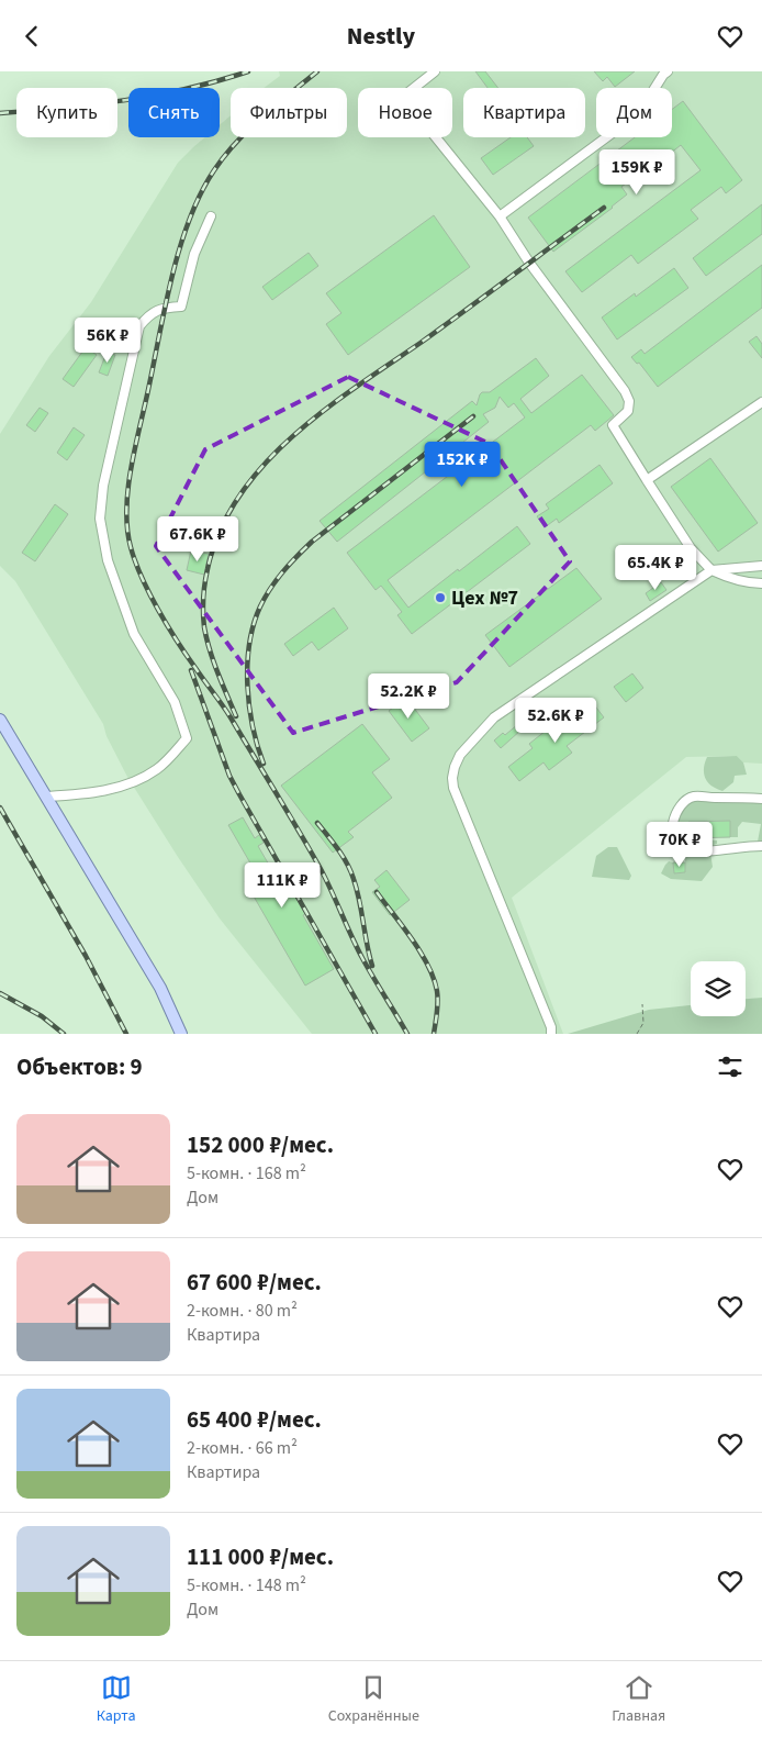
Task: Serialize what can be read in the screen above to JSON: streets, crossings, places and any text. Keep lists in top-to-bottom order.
{
  "places": ["Цех №7"],
  "page": {
    "header": "Nestly",
    "chip": [
      "Купить",
      "Снять",
      "Фильтры",
      "Новое",
      "Квартира",
      "Дом"
    ],
    "price": [
      "159K ₽",
      "56K ₽",
      "152K ₽",
      "67.6K ₽",
      "65.4K ₽",
      "52.2K ₽",
      "52.6K ₽",
      "70K ₽",
      "111K ₽"
    ],
    "heading": "Объектов: 9",
    "list": [
      {
        "name": "152 000 ₽/мес.",
        "note": "5-комн. · 168 m² · Дом"
      },
      {
        "name": "67 600 ₽/мес.",
        "note": "2-комн. · 80 m² · Квартира"
      },
      {
        "name": "65 400 ₽/мес.",
        "note": "2-комн. · 66 m² · Квартира"
      },
      {
        "name": "111 000 ₽/мес.",
        "note": "5-комн. · 148 m² · Дом"
      }
    ],
    "tabs": ["Карта", "Сохранённые", "Главная"]
  }
}
